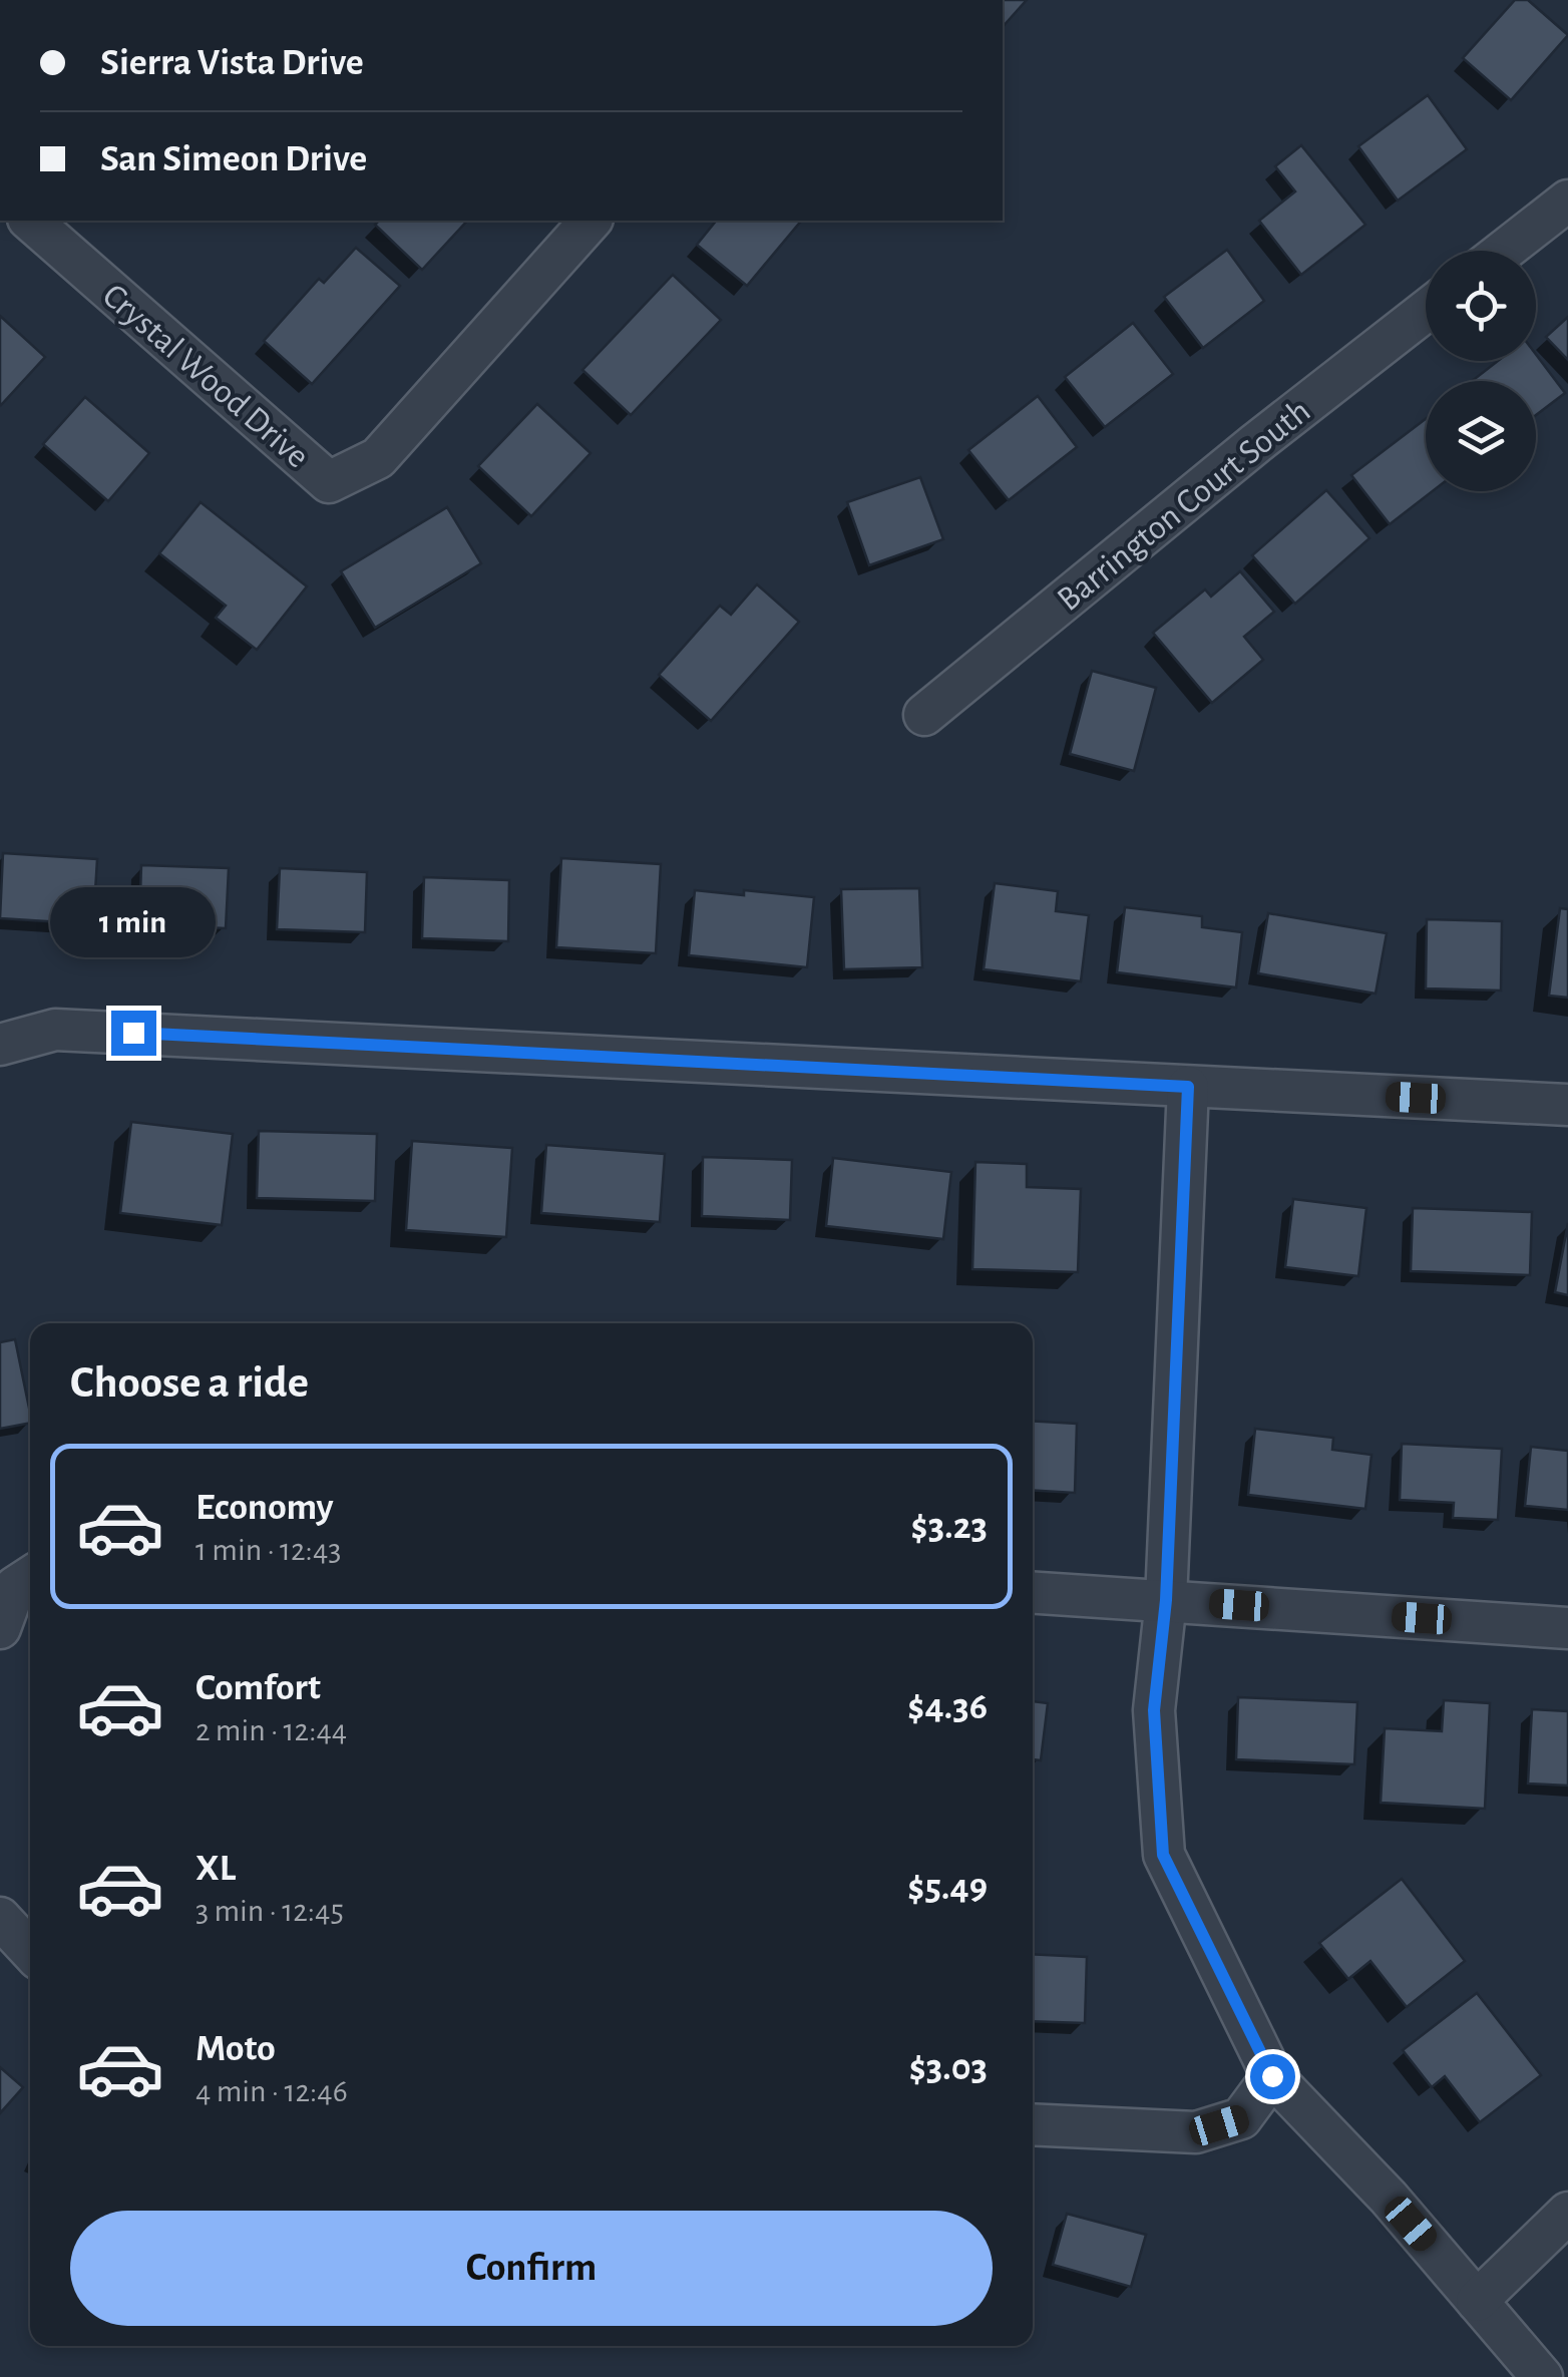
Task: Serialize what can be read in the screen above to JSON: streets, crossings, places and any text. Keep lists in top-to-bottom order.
{
  "streets": {
    "street": ["Crystal Wood Drive", "Barrington Court South"]
  },
  "page": {
    "banner": ["Sierra Vista Drive", "San Simeon Drive"],
    "bubble": "1 min",
    "heading": "Choose a ride",
    "list": [
      {
        "name": "Economy",
        "note": "1 min · 12:43",
        "value": "$3.23"
      },
      {
        "name": "Comfort",
        "note": "2 min · 12:44",
        "value": "$4.36"
      },
      {
        "name": "XL",
        "note": "3 min · 12:45",
        "value": "$5.49"
      },
      {
        "name": "Moto",
        "note": "4 min · 12:46",
        "value": "$3.03"
      }
    ],
    "buttons": "Confirm"
  }
}
